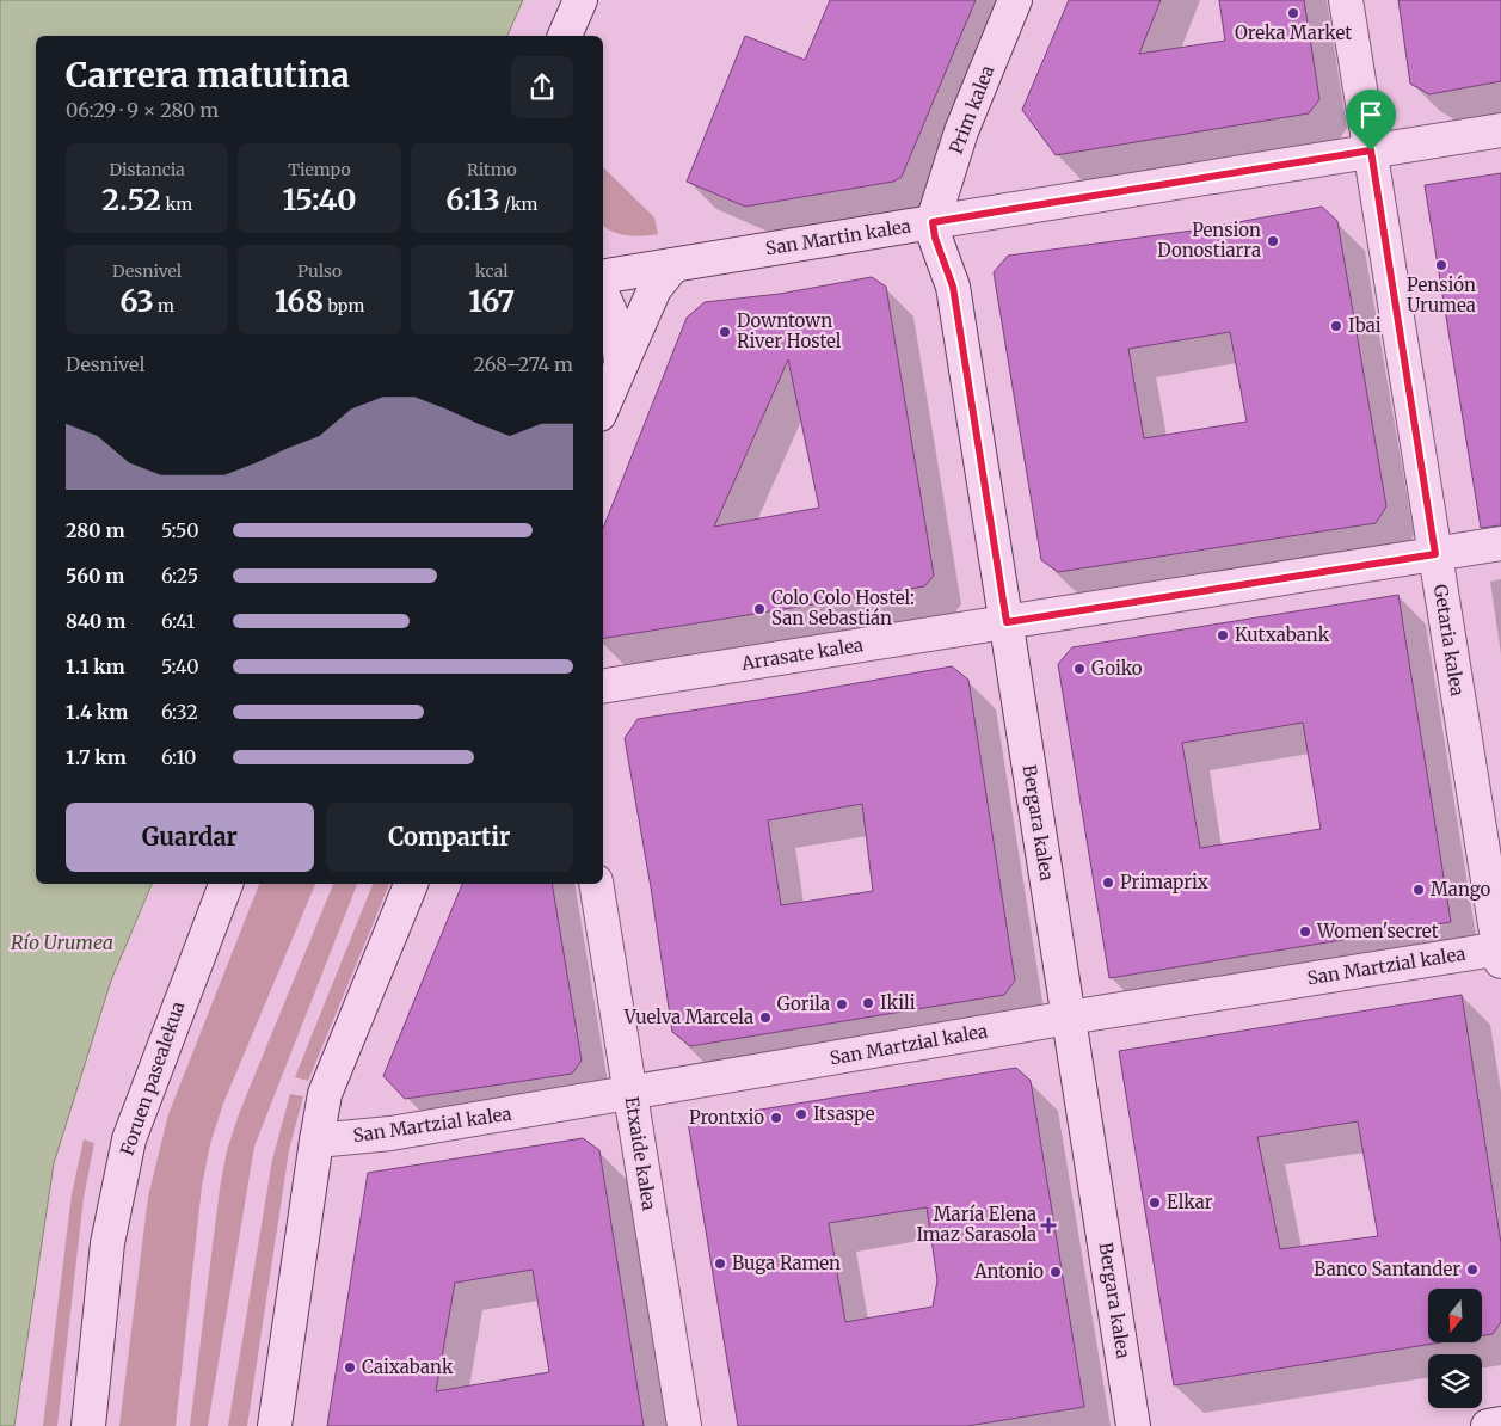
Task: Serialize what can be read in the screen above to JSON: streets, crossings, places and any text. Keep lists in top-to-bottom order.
{
  "streets": {
    "street": [
      "Prim kalea",
      "San Martin kalea",
      "Getaria kalea",
      "Arrasate kalea",
      "Bergara kalea",
      "San Martzial kalea",
      "Foruen pasealekua",
      "Etxaide kalea"
    ]
  },
  "crossings": [
    ["Prim kalea", "San Martin kalea"],
    ["Prim kalea", "Bergara kalea"],
    ["San Martin kalea", "Getaria kalea"],
    ["San Martin kalea", "Bergara kalea"],
    ["Getaria kalea", "Arrasate kalea"],
    ["Getaria kalea", "San Martzial kalea"],
    ["Arrasate kalea", "Bergara kalea"],
    ["Bergara kalea", "San Martzial kalea"],
    ["San Martzial kalea", "Etxaide kalea"]
  ],
  "water": ["Río Urumea"],
  "places": {
    "other": [
      "Oreka Market",
      "Pension Donostiarra",
      "Pensión Urumea",
      "Ibai",
      "Downtown River Hostel",
      "Colo Colo Hostel: San Sebastián",
      "Kutxabank",
      "Goiko",
      "Primaprix",
      "Mango",
      "Women'secret",
      "Ikili",
      "Gorila",
      "Vuelva Marcela",
      "Itsaspe",
      "Prontxio",
      "Elkar",
      "Buga Ramen",
      "Banco Santander",
      "Antonio",
      "Caixabank"
    ],
    "health": ["María Elena Imaz Sarasola"]
  },
  "north": "bottom",
  "page": {
    "heading": ["Carrera matutina", "06:29 · 9 × 280 m"],
    "stats": [
      ["Distancia", "2.52 km"],
      ["Tiempo", "15:40"],
      ["Ritmo", "6:13 /km"],
      ["Desnivel", "63 m"],
      ["Pulso", "168 bpm"],
      ["kcal", "167"]
    ],
    "chart": ["Desnivel", "268–274 m"],
    "list": [
      {
        "name": "280 m",
        "note": "5:50"
      },
      {
        "name": "560 m",
        "note": "6:25"
      },
      {
        "name": "840 m",
        "note": "6:41"
      },
      {
        "name": "1.1 km",
        "note": "5:40"
      },
      {
        "name": "1.4 km",
        "note": "6:32"
      },
      {
        "name": "1.7 km",
        "note": "6:10"
      }
    ],
    "buttons": ["Guardar", "Compartir"]
  }
}
